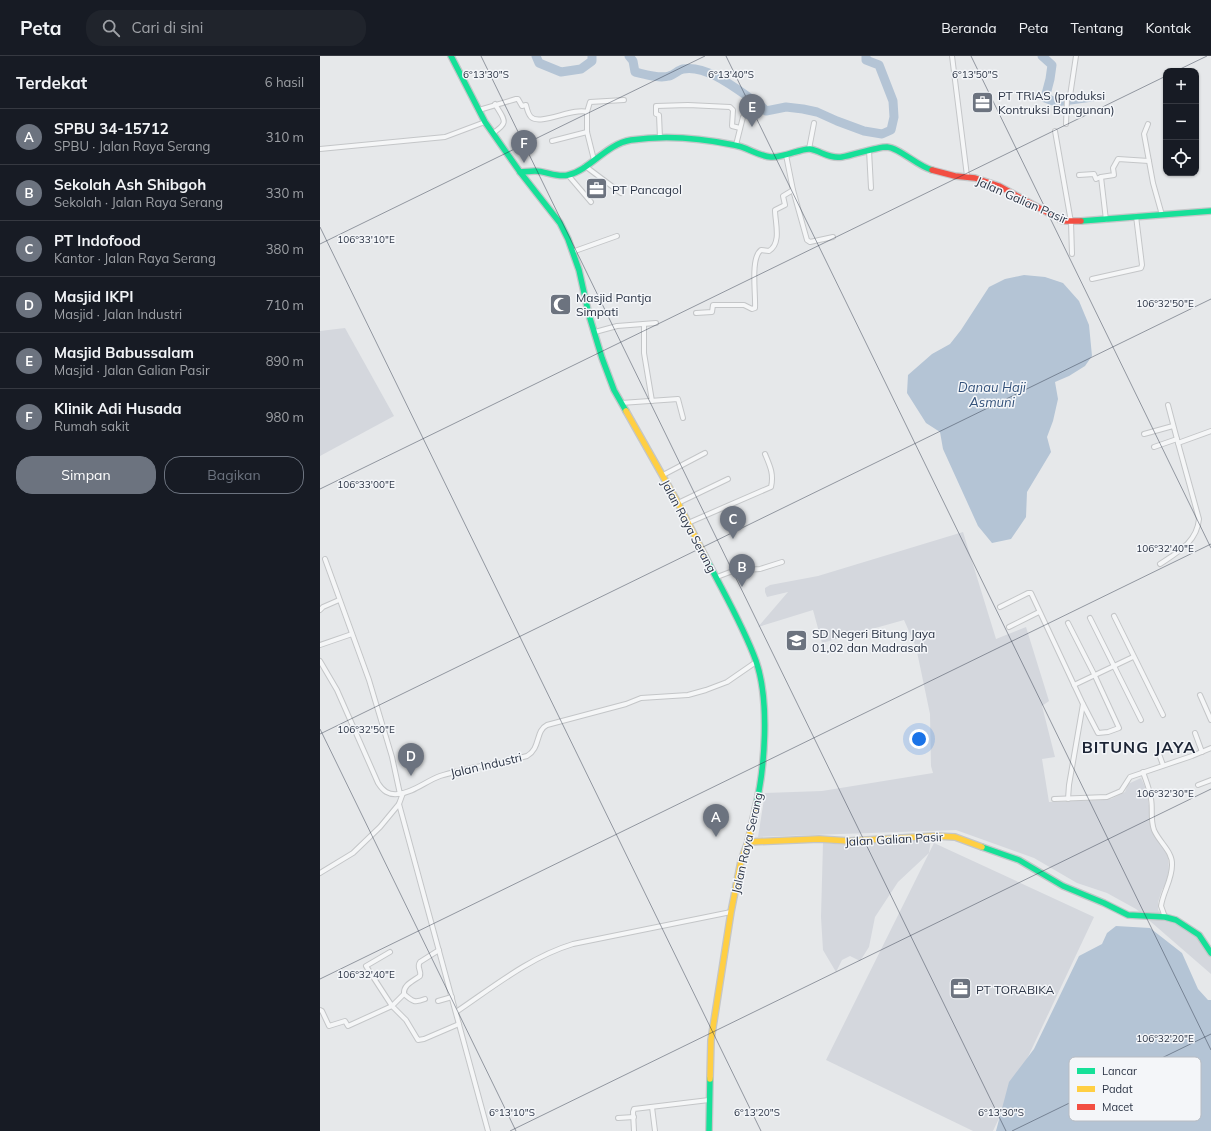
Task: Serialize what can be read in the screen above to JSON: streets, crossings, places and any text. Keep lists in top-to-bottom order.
{
  "streets": {
    "main road": ["Jalan Galian Pasir", "Jalan Raya Serang"],
    "street": ["Jalan Industri"]
  },
  "crossings": [
    ["Jalan Galian Pasir", "Jalan Raya Serang"],
    ["Jalan Raya Serang", "Jalan Industri"]
  ],
  "districts": ["BITUNG JAYA"],
  "water": ["Danau Haji Asmuni"],
  "places": {
    "office": ["PT TRIAS (produksi Kontruksi Bangunan)", "PT Pancagol", "PT TORABIKA"],
    "mosque": ["Masjid Pantja Simpati"],
    "school or university": ["SD Negeri Bitung Jaya 01,02 dan Madrasah"]
  },
  "legend": ["Lancar", "Padat", "Macet"],
  "page": {
    "header": "Peta",
    "search": "Cari di sini",
    "nav": [
      "Beranda",
      "Peta",
      "Tentang",
      "Kontak"
    ],
    "heading": ["Terdekat", "6 hasil"],
    "map_buttons": ["+", "−"],
    "pins": [
      "E",
      "F",
      "C",
      "B",
      "D",
      "A"
    ],
    "list": [
      {
        "mark": "A",
        "name": "SPBU 34-15712",
        "note": "SPBU · Jalan Raya Serang",
        "value": "310 m"
      },
      {
        "mark": "B",
        "name": "Sekolah Ash Shibgoh",
        "note": "Sekolah · Jalan Raya Serang",
        "value": "330 m"
      },
      {
        "mark": "C",
        "name": "PT Indofood",
        "note": "Kantor · Jalan Raya Serang",
        "value": "380 m"
      },
      {
        "mark": "D",
        "name": "Masjid IKPI",
        "note": "Masjid · Jalan Industri",
        "value": "710 m"
      },
      {
        "mark": "E",
        "name": "Masjid Babussalam",
        "note": "Masjid · Jalan Galian Pasir",
        "value": "890 m"
      },
      {
        "mark": "F",
        "name": "Klinik Adi Husada",
        "note": "Rumah sakit",
        "value": "980 m"
      }
    ],
    "buttons": ["Simpan", "Bagikan"]
  },
  "coordinates": [
    "6°13'30\"S",
    "6°13'40\"S",
    "6°13'50\"S",
    "106°33'10\"E",
    "106°32'50\"E",
    "106°33'00\"E",
    "106°32'40\"E",
    "106°32'30\"E",
    "106°32'20\"E",
    "6°13'10\"S",
    "6°13'20\"S"
  ]
}
